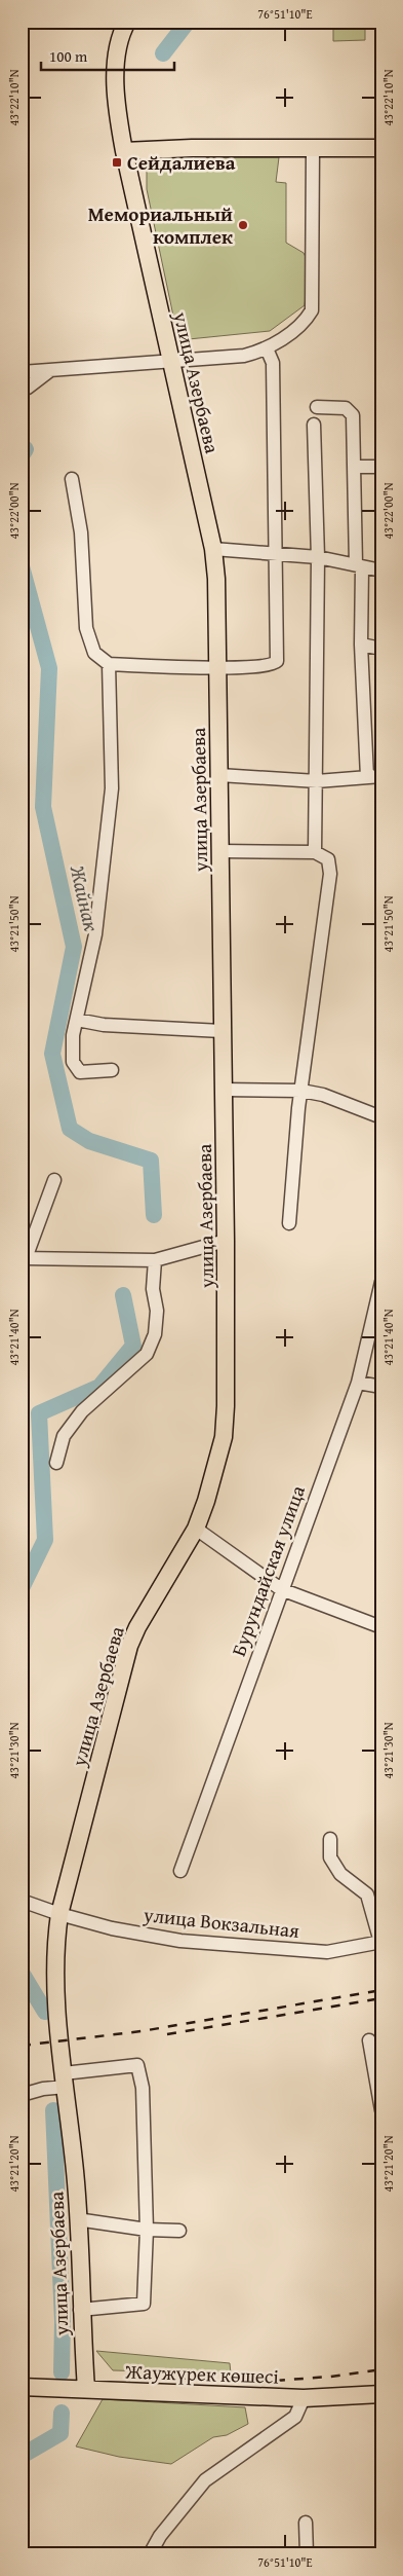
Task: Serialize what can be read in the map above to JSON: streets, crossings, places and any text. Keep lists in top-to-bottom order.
{
  "streets": {
    "main road": ["улица Азербаева", "Жаужүрек көшесі"],
    "street": ["Бурундайская улица", "улица Вокзальная"]
  },
  "crossings": [
    ["улица Азербаева", "улица Вокзальная"],
    ["улица Азербаева", "Жаужүрек көшесі"]
  ],
  "water": ["Жайнак"],
  "places": {
    "transit": ["Сейдалиева"],
    "other": ["Мемориальный комплек"]
  },
  "scale_bar": "100 m",
  "coordinates": [
    "76°51'10\"E",
    "43°22'10\"N",
    "43°22'00\"N",
    "43°21'50\"N",
    "43°21'40\"N",
    "43°21'30\"N",
    "43°21'20\"N"
  ]
}
